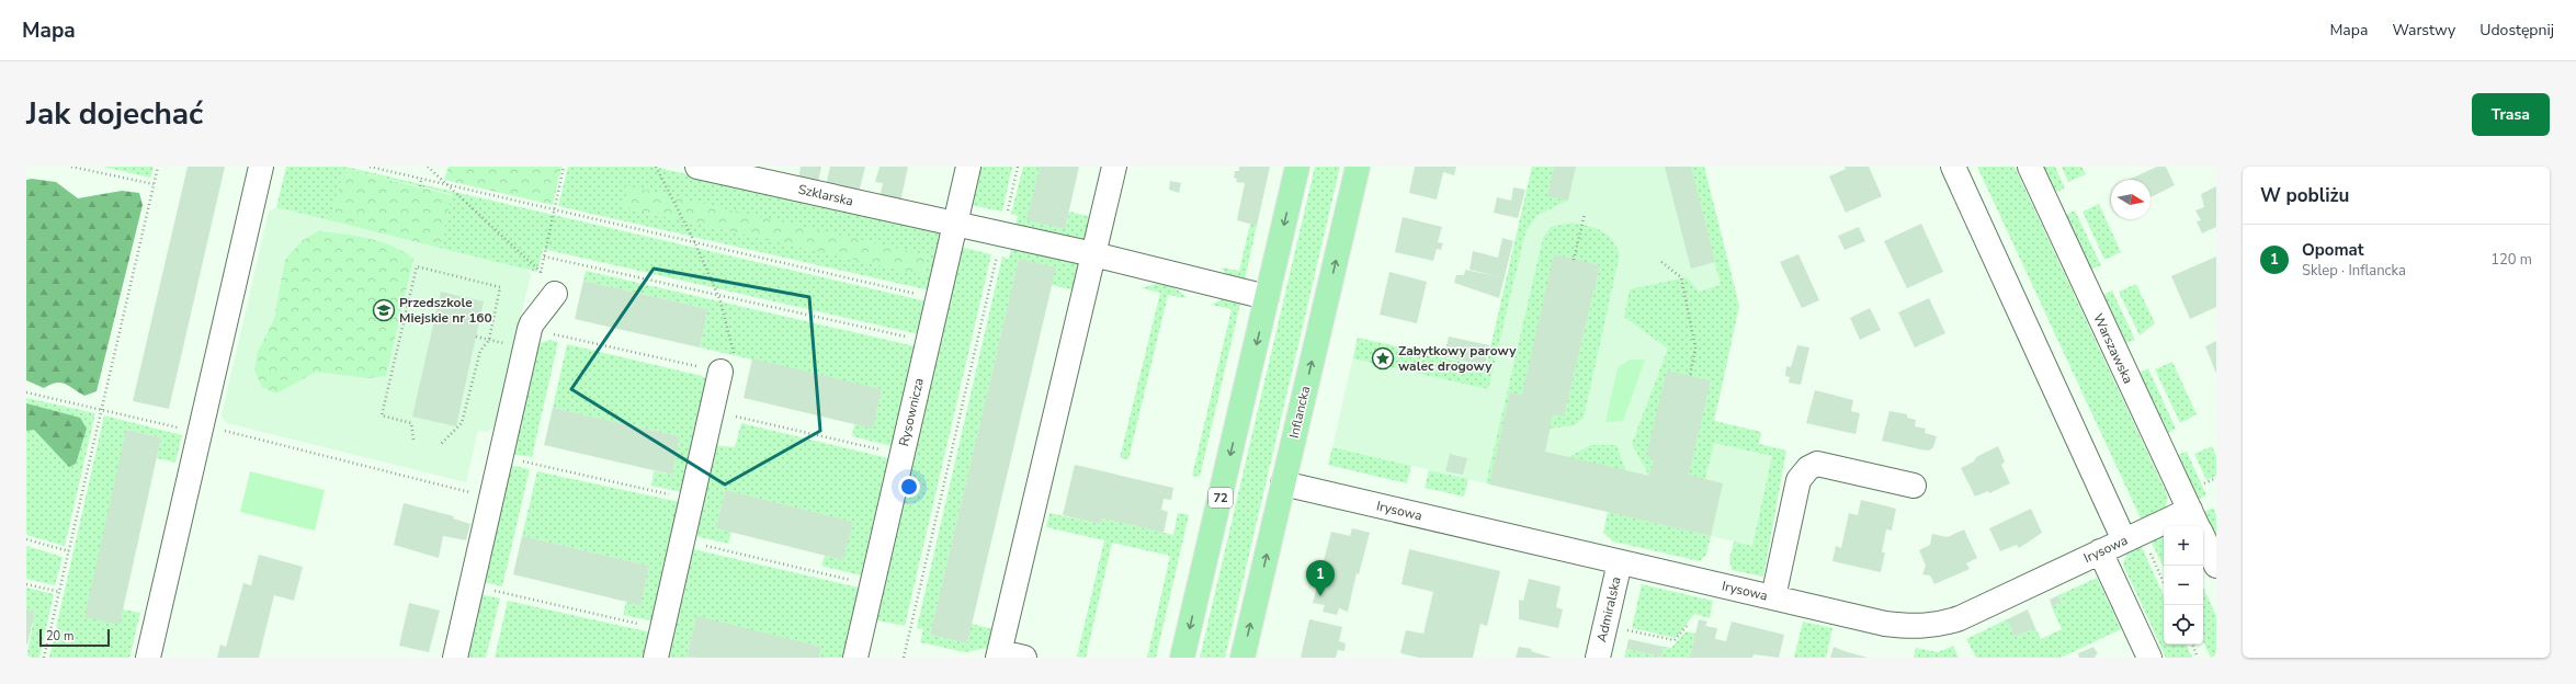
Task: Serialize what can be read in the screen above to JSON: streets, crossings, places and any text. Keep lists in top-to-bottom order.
{
  "streets": {
    "main road": ["Inflancka", "72"],
    "street": [
      "Szklarska",
      "Warszawska",
      "Rysownicza",
      "Irysowa",
      "Admiralska"
    ]
  },
  "crossings": [
    ["Szklarska", "Rysownicza"],
    ["Szklarska", "72"],
    ["Warszawska", "Irysowa"],
    ["Inflancka", "Irysowa"],
    ["Irysowa", "Admiralska"]
  ],
  "places": {
    "school or university": ["Przedszkole Miejskie nr 160"],
    "place": ["Zabytkowy parowy walec drogowy"]
  },
  "scale_bar": "20 m",
  "north": "right",
  "page": {
    "header": "Mapa",
    "nav": ["Mapa", "Warstwy", "Udostępnij"],
    "title": "Jak dojechać",
    "buttons": "Trasa",
    "heading": "W pobliżu",
    "list": [
      {
        "mark": "1",
        "name": "Opomat",
        "note": "Sklep · Inflancka",
        "value": "120 m"
      }
    ],
    "map_buttons": ["+", "−"],
    "pins": "1",
    "scale": "20 m"
  }
}
